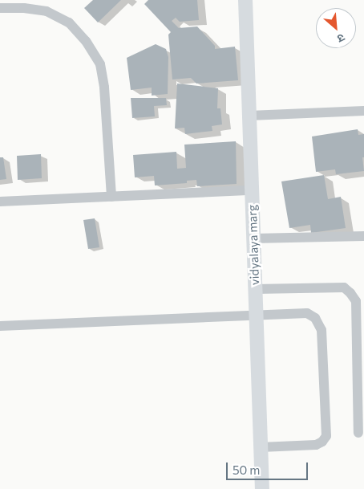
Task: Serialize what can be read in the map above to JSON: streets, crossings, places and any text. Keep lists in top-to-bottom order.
{
  "streets": {
    "street": ["vidyalaya marg"]
  },
  "scale_bar": "50 m",
  "north": "bottom right"
}
